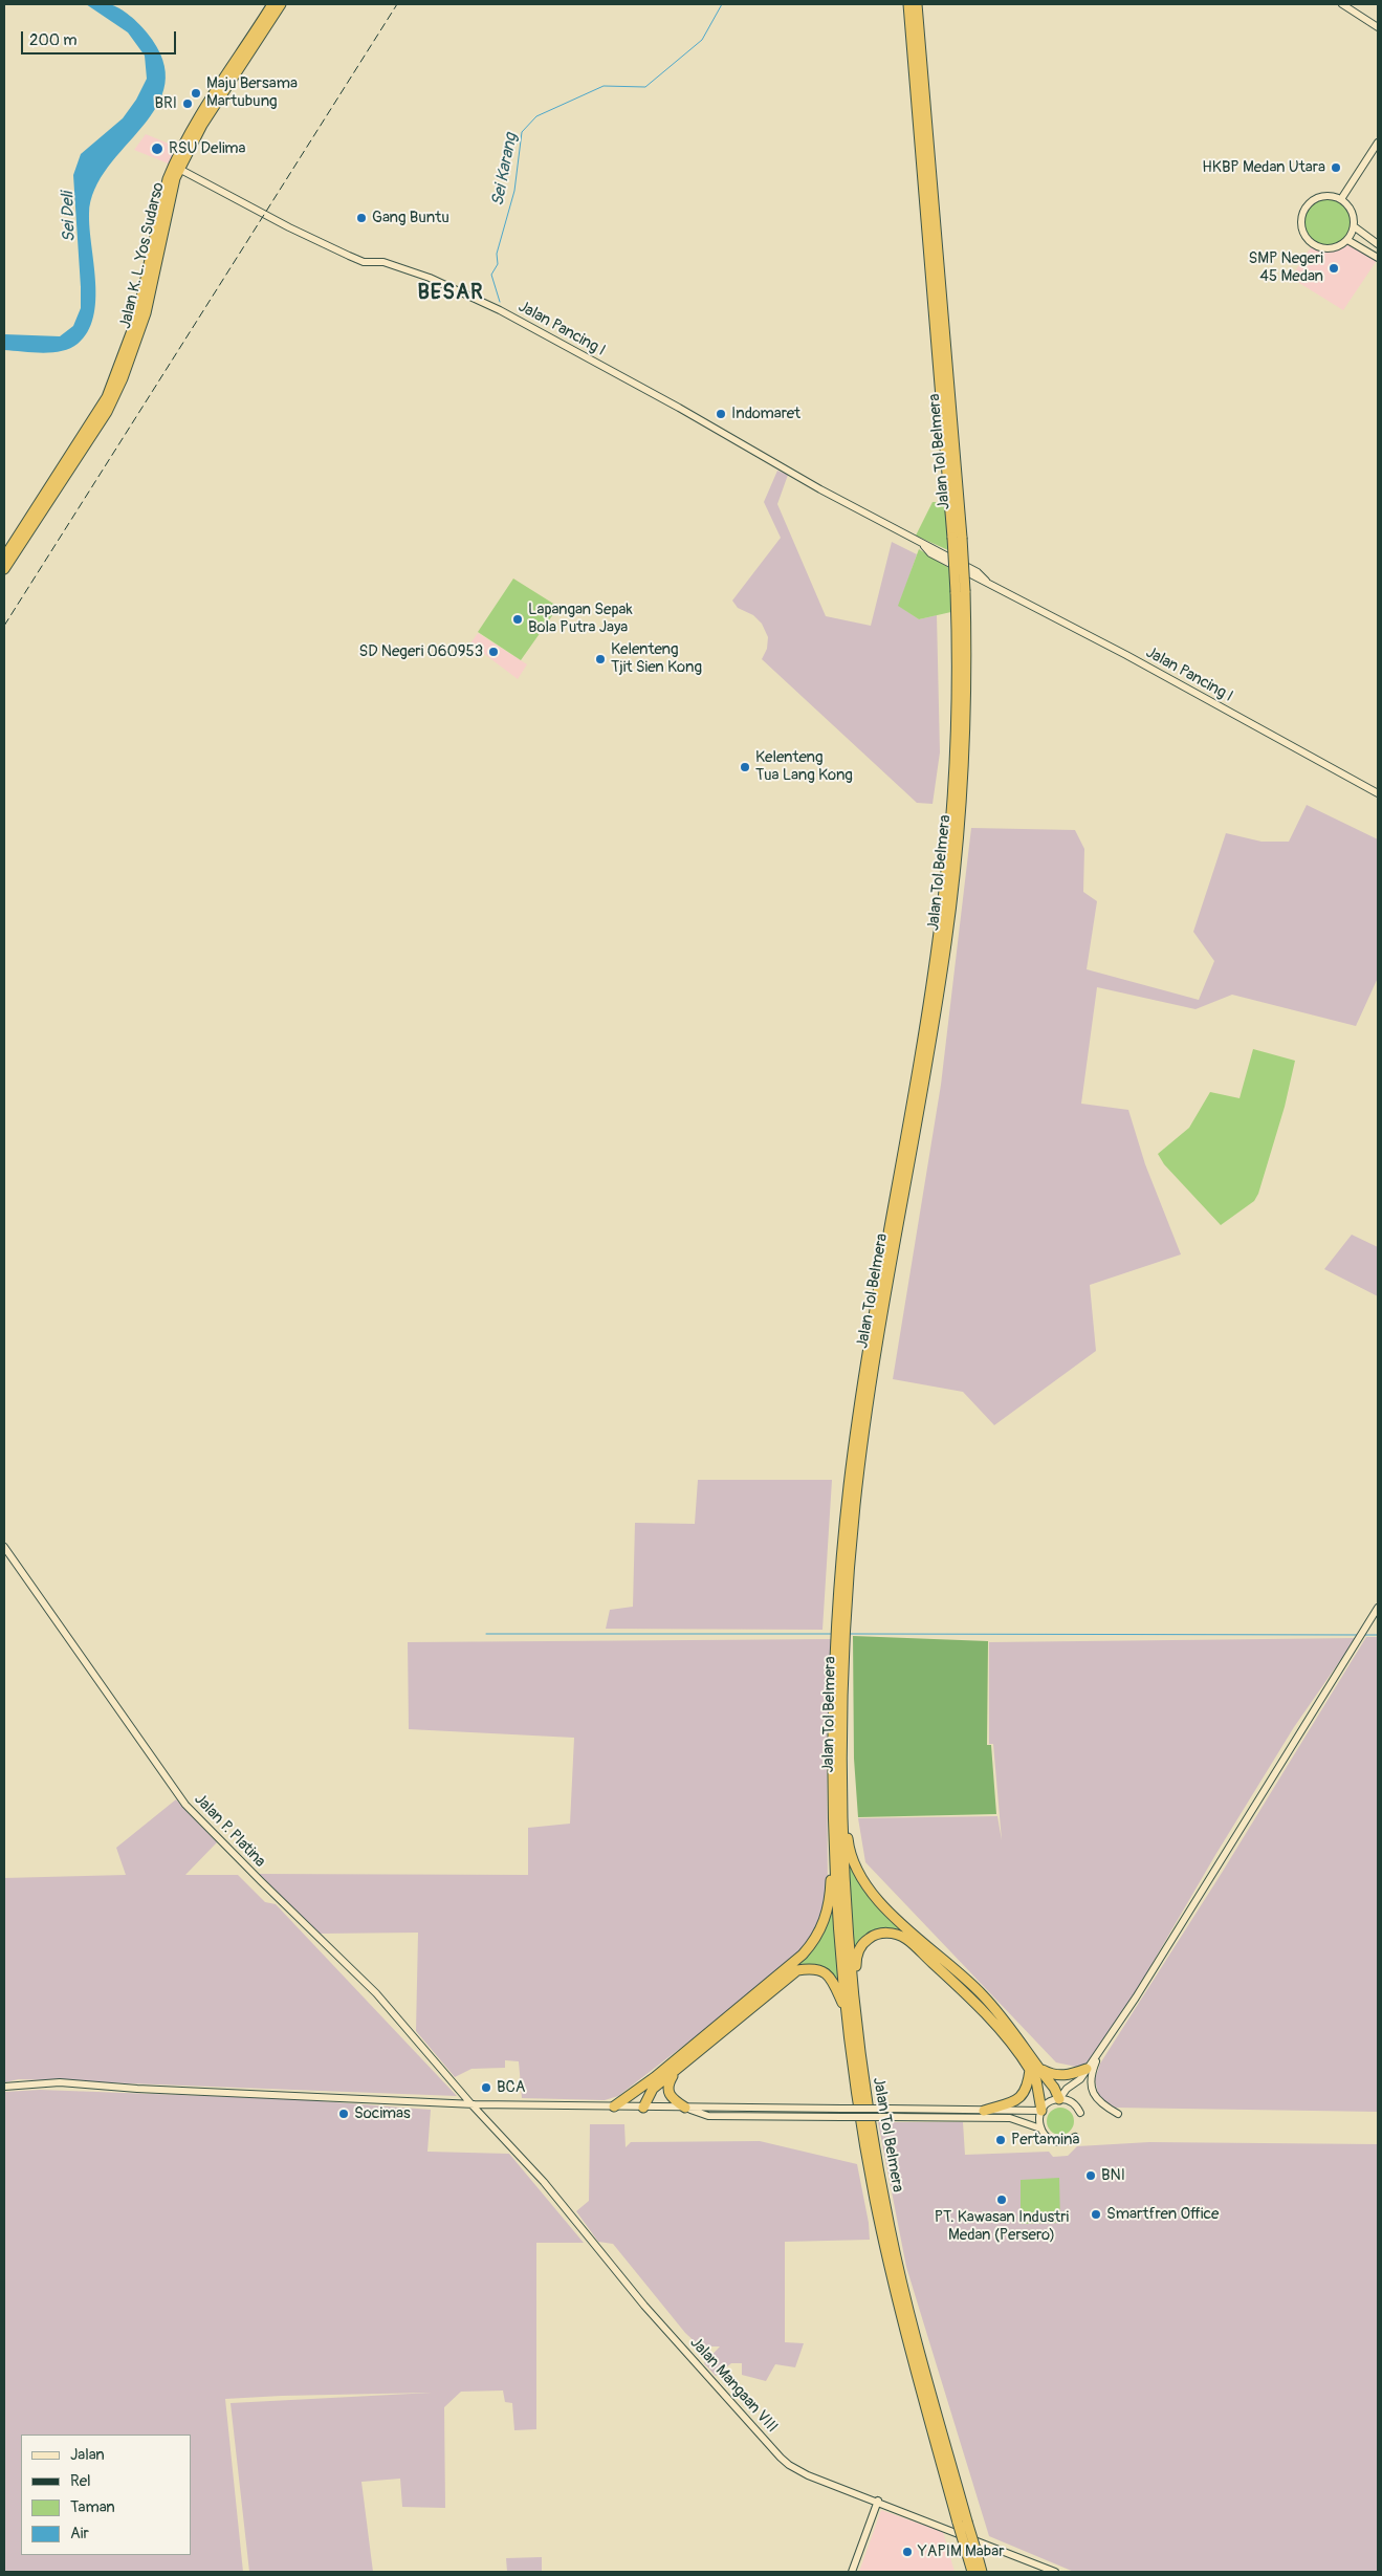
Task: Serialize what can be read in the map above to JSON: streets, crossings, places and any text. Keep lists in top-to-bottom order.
{
  "streets": {
    "highway": ["Jalan K. L. Yos Sudarso", "Jalan Tol Belmera"],
    "street": ["Jalan Pancing I", "Jalan P. Platina", "Jalan Mangaan VIII"]
  },
  "crossings": [
    ["Jalan K. L. Yos Sudarso", "Jalan Pancing I"],
    ["Jalan P. Platina", "Jalan Mangaan VIII"]
  ],
  "districts": ["BESAR"],
  "water": ["Sei Karang", "Sei Deli"],
  "places": [
    "Maju Bersama Martubung",
    "BRI",
    "RSU Delima",
    "HKBP Medan Utara",
    "Gang Buntu",
    "SMP Negeri 45 Medan",
    "Indomaret",
    "Lapangan Sepak Bola Putra Jaya",
    "SD Negeri 060953",
    "Kelenteng Tjit Sien Kong",
    "Kelenteng Tua Lang Kong",
    "BCA",
    "Socimas",
    "Pertamina",
    "BNI",
    "PT. Kawasan Industri Medan (Persero)",
    "Smartfren Office",
    "YAPIM Mabar"
  ],
  "legend": [
    "Jalan",
    "Rel",
    "Taman",
    "Air"
  ],
  "scale_bar": "200 m"
}
